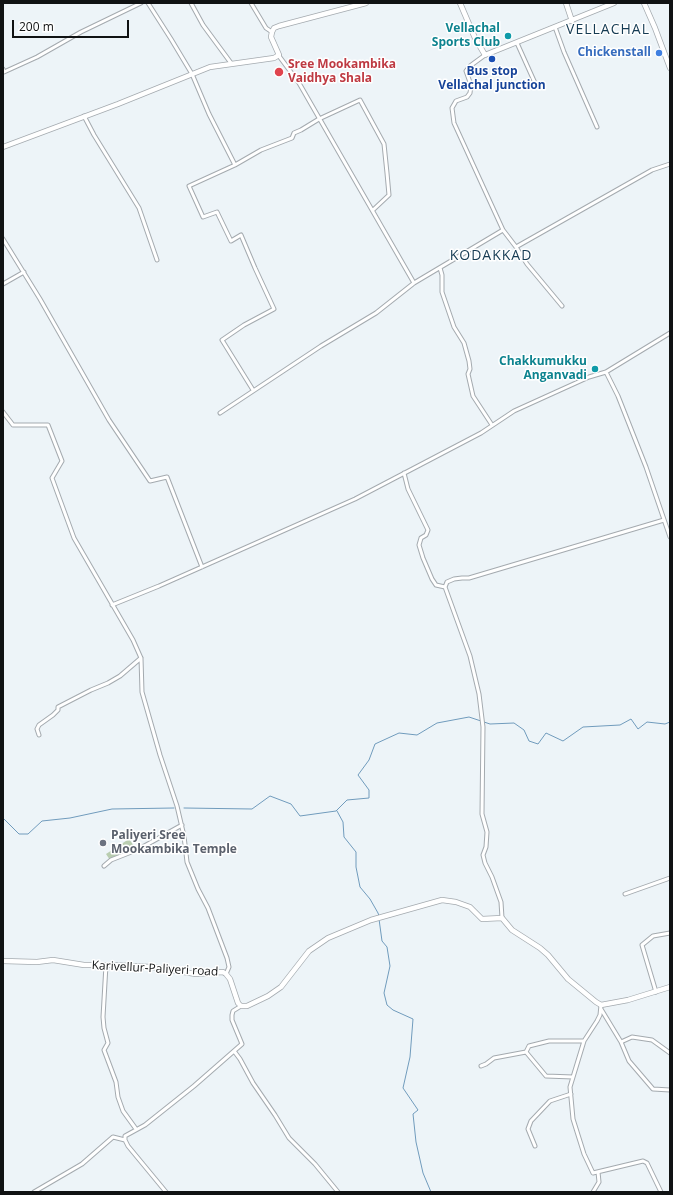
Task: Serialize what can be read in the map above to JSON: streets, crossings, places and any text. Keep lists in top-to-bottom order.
{
  "streets": {
    "street": ["Karivellur-Paliyeri road"]
  },
  "districts": ["VELLACHAL", "KODAKKAD"],
  "places": [
    "Vellachal Sports Club",
    "Chickenstall",
    "Bus stop Vellachal junction",
    "Sree Mookambika Vaidhya Shala",
    "Chakkumukku Anganvadi",
    "Paliyeri Sree Mookambika Temple"
  ],
  "scale_bar": "200 m"
}
